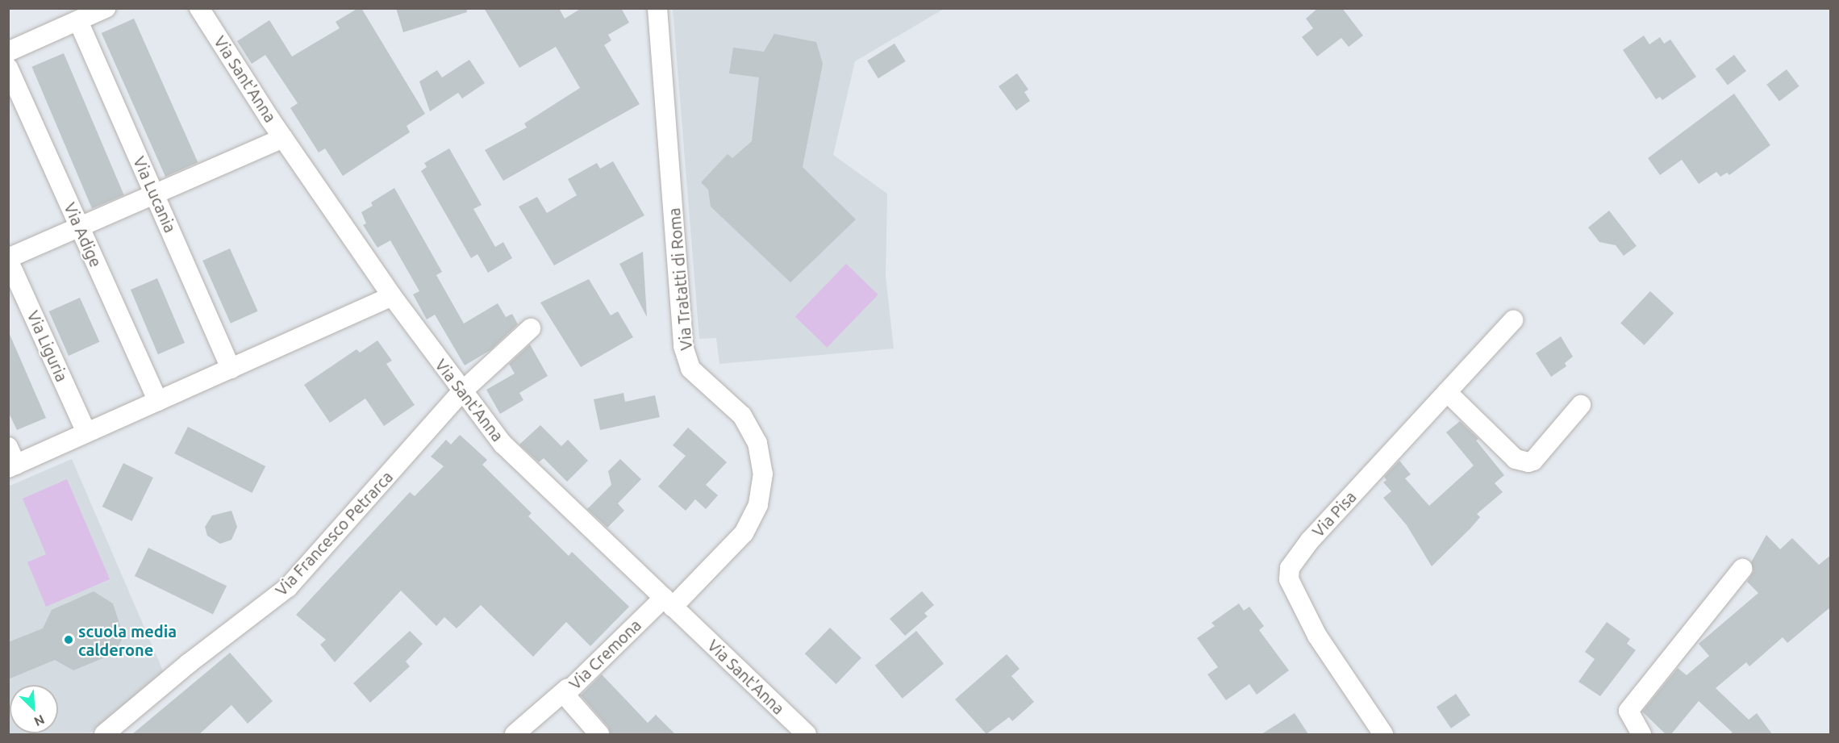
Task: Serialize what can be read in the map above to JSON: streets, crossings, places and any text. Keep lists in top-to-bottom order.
{
  "streets": {
    "street": [
      "Via Sant'Anna",
      "Via Lucania",
      "Via Adige",
      "Via Tratatti di Roma",
      "Via Liguria",
      "Via Pisa",
      "Via Francesco Petrarca",
      "Via Cremona"
    ]
  },
  "crossings": [
    ["Via Sant'Anna", "Via Tratatti di Roma"],
    ["Via Sant'Anna", "Via Francesco Petrarca"],
    ["Via Sant'Anna", "Via Cremona"],
    ["Via Tratatti di Roma", "Via Cremona"]
  ],
  "places": ["scuola media calderone"],
  "north": "bottom right"
}
